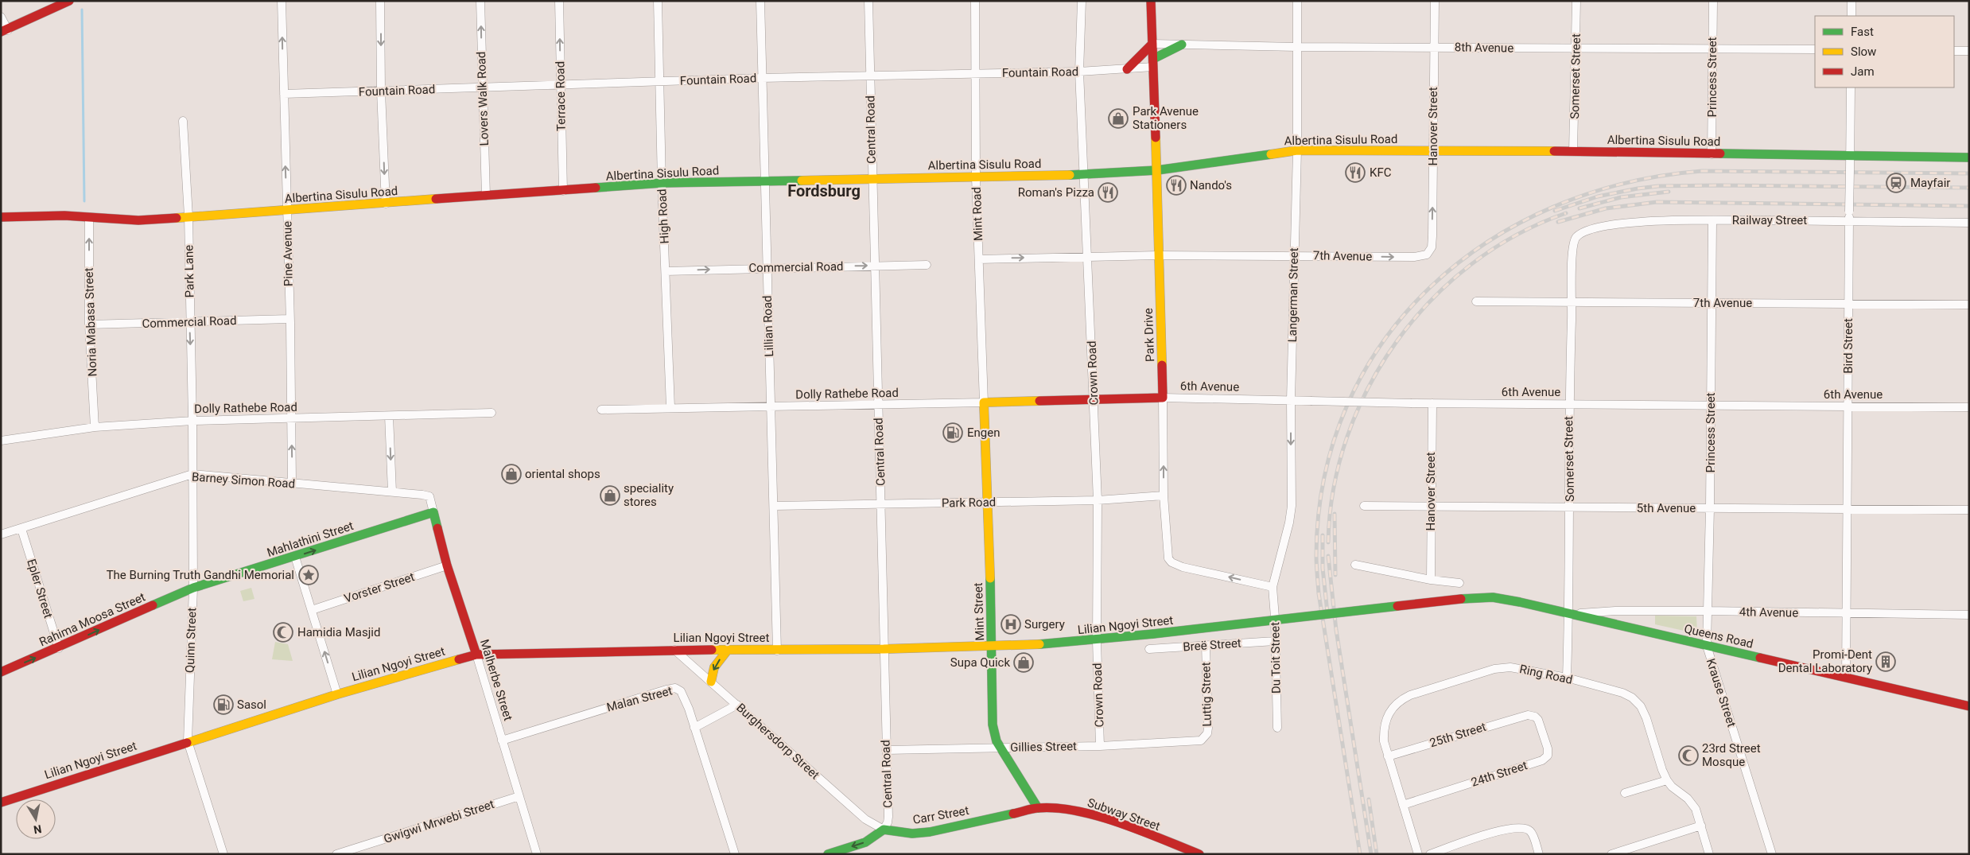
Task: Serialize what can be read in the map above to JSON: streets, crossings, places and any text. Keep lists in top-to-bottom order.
{
  "streets": {
    "street": [
      "8th Avenue",
      "Fountain Road",
      "Somerset Street",
      "Princess Street",
      "Terrace Road",
      "Lovers Walk Road",
      "Hanover Street",
      "Central Road",
      "Albertina Sisulu Road",
      "Mint Road",
      "High Road",
      "Railway Street",
      "Pine Avenue",
      "7th Avenue",
      "Commercial Road",
      "Park Lane",
      "Langerman Street",
      "Noria Mabasa Street",
      "Lillian Road",
      "Park Drive",
      "Bird Street",
      "Crown Road",
      "6th Avenue",
      "Dolly Rathebe Road",
      "Barney Simon Road",
      "Park Road",
      "5th Avenue",
      "Mahlathini Street",
      "Vorster Street",
      "Epler Street",
      "Mint Street",
      "4th Avenue",
      "Rahima Moosa Street",
      "Lilian Ngoyi Street",
      "Queens Road",
      "Quinn Street",
      "Breë Street",
      "Du Toit Street",
      "Ring Road",
      "Malherbe Street",
      "Krause Street",
      "Luttig Street",
      "Malan Street",
      "25th Street",
      "Burghersdorp Street",
      "Gillies Street",
      "24th Street",
      "Subway Street",
      "Carr Street",
      "Gwigwi Mrwebi Street"
    ]
  },
  "crossings": [
    ["8th Avenue", "Somerset Street"],
    ["8th Avenue", "Princess Street"],
    ["8th Avenue", "Hanover Street"],
    ["8th Avenue", "Langerman Street"],
    ["8th Avenue", "Park Drive"],
    ["Fountain Road", "Terrace Road"],
    ["Fountain Road", "Lovers Walk Road"],
    ["Fountain Road", "Central Road"],
    ["Fountain Road", "Mint Road"],
    ["Fountain Road", "High Road"],
    ["Fountain Road", "Pine Avenue"],
    ["Fountain Road", "Lillian Road"],
    ["Fountain Road", "Park Drive"],
    ["Fountain Road", "Crown Road"],
    ["Somerset Street", "Albertina Sisulu Road"],
    ["Somerset Street", "Railway Street"],
    ["Somerset Street", "7th Avenue"],
    ["Somerset Street", "6th Avenue"],
    ["Somerset Street", "5th Avenue"],
    ["Somerset Street", "4th Avenue"],
    ["Somerset Street", "Queens Road"],
    ["Somerset Street", "Ring Road"],
    ["Princess Street", "Albertina Sisulu Road"],
    ["Princess Street", "Railway Street"],
    ["Princess Street", "7th Avenue"],
    ["Princess Street", "6th Avenue"],
    ["Princess Street", "5th Avenue"],
    ["Princess Street", "4th Avenue"],
    ["Princess Street", "Queens Road"],
    ["Princess Street", "Krause Street"],
    ["Terrace Road", "Albertina Sisulu Road"],
    ["Lovers Walk Road", "Albertina Sisulu Road"],
    ["Hanover Street", "Albertina Sisulu Road"],
    ["Hanover Street", "7th Avenue"],
    ["Hanover Street", "6th Avenue"],
    ["Hanover Street", "5th Avenue"],
    ["Central Road", "Albertina Sisulu Road"],
    ["Central Road", "Commercial Road"],
    ["Central Road", "Dolly Rathebe Road"],
    ["Central Road", "Park Road"],
    ["Central Road", "Lilian Ngoyi Street"],
    ["Central Road", "Burghersdorp Street"],
    ["Central Road", "Gillies Street"],
    ["Central Road", "Carr Street"],
    ["Albertina Sisulu Road", "Mint Road"],
    ["Albertina Sisulu Road", "High Road"],
    ["Albertina Sisulu Road", "Pine Avenue"],
    ["Albertina Sisulu Road", "Park Lane"],
    ["Albertina Sisulu Road", "Langerman Street"],
    ["Albertina Sisulu Road", "Noria Mabasa Street"],
    ["Albertina Sisulu Road", "Lillian Road"],
    ["Albertina Sisulu Road", "Park Drive"],
    ["Albertina Sisulu Road", "Bird Street"],
    ["Albertina Sisulu Road", "Crown Road"],
    ["Mint Road", "Dolly Rathebe Road"],
    ["Mint Road", "Mint Street"],
    ["High Road", "Commercial Road"],
    ["High Road", "Dolly Rathebe Road"],
    ["Railway Street", "Bird Street"],
    ["Pine Avenue", "Commercial Road"],
    ["Pine Avenue", "Dolly Rathebe Road"],
    ["Pine Avenue", "Barney Simon Road"],
    ["7th Avenue", "Langerman Street"],
    ["7th Avenue", "Park Drive"],
    ["7th Avenue", "Bird Street"],
    ["Commercial Road", "Park Lane"],
    ["Commercial Road", "Noria Mabasa Street"],
    ["Commercial Road", "Lillian Road"],
    ["Park Lane", "Dolly Rathebe Road"],
    ["Park Lane", "Quinn Street"],
    ["Langerman Street", "Park Drive"],
    ["Langerman Street", "6th Avenue"],
    ["Langerman Street", "Du Toit Street"],
    ["Noria Mabasa Street", "Dolly Rathebe Road"],
    ["Lillian Road", "Dolly Rathebe Road"],
    ["Lillian Road", "Park Road"],
    ["Lillian Road", "Lilian Ngoyi Street"],
    ["Park Drive", "6th Avenue"],
    ["Park Drive", "Park Road"],
    ["Park Drive", "Du Toit Street"],
    ["Bird Street", "6th Avenue"],
    ["Bird Street", "5th Avenue"],
    ["Bird Street", "4th Avenue"],
    ["Bird Street", "Queens Road"],
    ["Crown Road", "6th Avenue"],
    ["Crown Road", "Dolly Rathebe Road"],
    ["Crown Road", "Park Road"],
    ["Crown Road", "Lilian Ngoyi Street"],
    ["Crown Road", "Gillies Street"],
    ["6th Avenue", "Dolly Rathebe Road"],
    ["Dolly Rathebe Road", "Mint Street"],
    ["Dolly Rathebe Road", "Quinn Street"],
    ["Barney Simon Road", "Mahlathini Street"],
    ["Barney Simon Road", "Epler Street"],
    ["Barney Simon Road", "Quinn Street"],
    ["Barney Simon Road", "Malherbe Street"],
    ["Park Road", "Mint Street"],
    ["Mahlathini Street", "Rahima Moosa Street"],
    ["Mahlathini Street", "Quinn Street"],
    ["Mahlathini Street", "Malherbe Street"],
    ["Vorster Street", "Malherbe Street"],
    ["Epler Street", "Rahima Moosa Street"],
    ["Mint Street", "Lilian Ngoyi Street"],
    ["Mint Street", "Gillies Street"],
    ["Mint Street", "Subway Street"],
    ["Mint Street", "Carr Street"],
    ["4th Avenue", "Queens Road"],
    ["Rahima Moosa Street", "Quinn Street"],
    ["Lilian Ngoyi Street", "Queens Road"],
    ["Lilian Ngoyi Street", "Quinn Street"],
    ["Lilian Ngoyi Street", "Malherbe Street"],
    ["Lilian Ngoyi Street", "Burghersdorp Street"],
    ["Queens Road", "Krause Street"],
    ["Breë Street", "Du Toit Street"],
    ["Breë Street", "Luttig Street"],
    ["Ring Road", "25th Street"],
    ["Ring Road", "24th Street"],
    ["Malherbe Street", "Malan Street"],
    ["Malherbe Street", "Gwigwi Mrwebi Street"],
    ["Luttig Street", "Gillies Street"],
    ["25th Street", "24th Street"],
    ["Burghersdorp Street", "Carr Street"],
    ["Subway Street", "Carr Street"]
  ],
  "one_way": [
    "Terrace Road",
    "Lovers Walk Road",
    "Pine Avenue",
    "Commercial Road",
    "Noria Mabasa Street",
    "Mahlathini Street",
    "Rahima Moosa Street"
  ],
  "districts": ["Fordsburg"],
  "places": {
    "shop": [
      "Park Avenue Stationers",
      "oriental shops",
      "speciality stores",
      "Supa Quick"
    ],
    "restaurant": ["KFC", "Nando's", "Roman's Pizza"],
    "station": ["Mayfair"],
    "fuel station": ["Engen", "Sasol"],
    "place": ["The Burning Truth Gandhi Memorial"],
    "hospital": ["Surgery"],
    "mosque": ["Hamidia Masjid", "23rd Street Mosque"],
    "building": ["Promi-Dent Dental Laboratory"]
  },
  "legend": ["Fast", "Slow", "Jam"],
  "north": "bottom"
}
